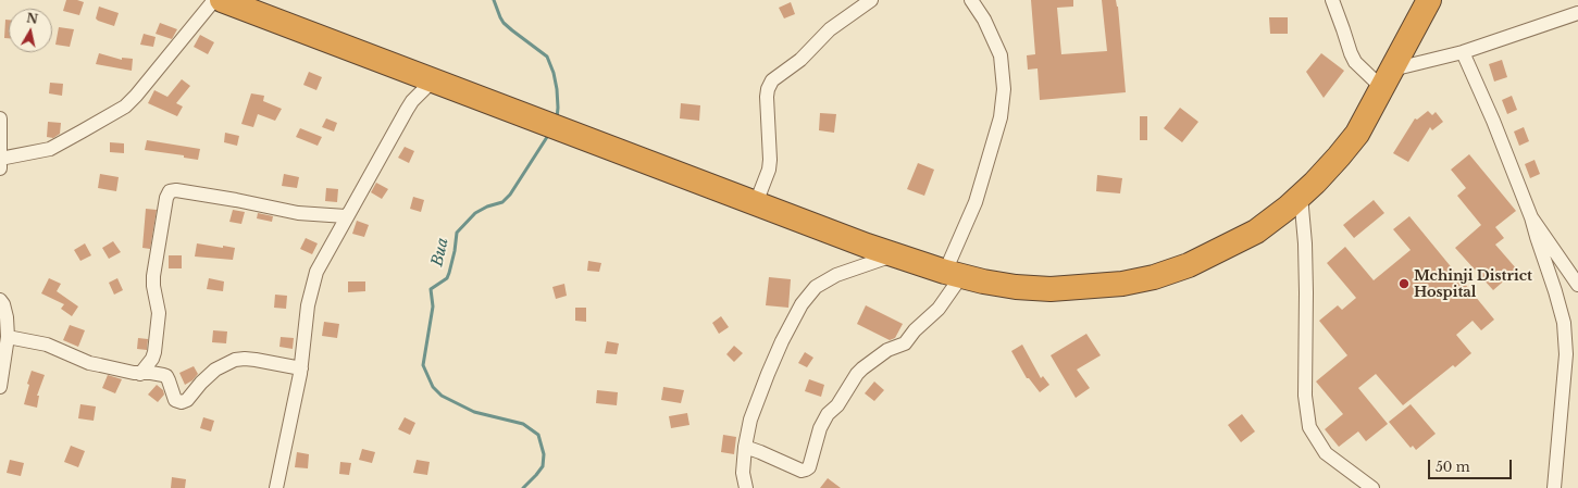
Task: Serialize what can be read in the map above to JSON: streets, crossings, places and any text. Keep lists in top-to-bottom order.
{
  "water": ["Bua"],
  "places": ["Mchinji District Hospital"],
  "scale_bar": "50 m",
  "north": "top"
}
